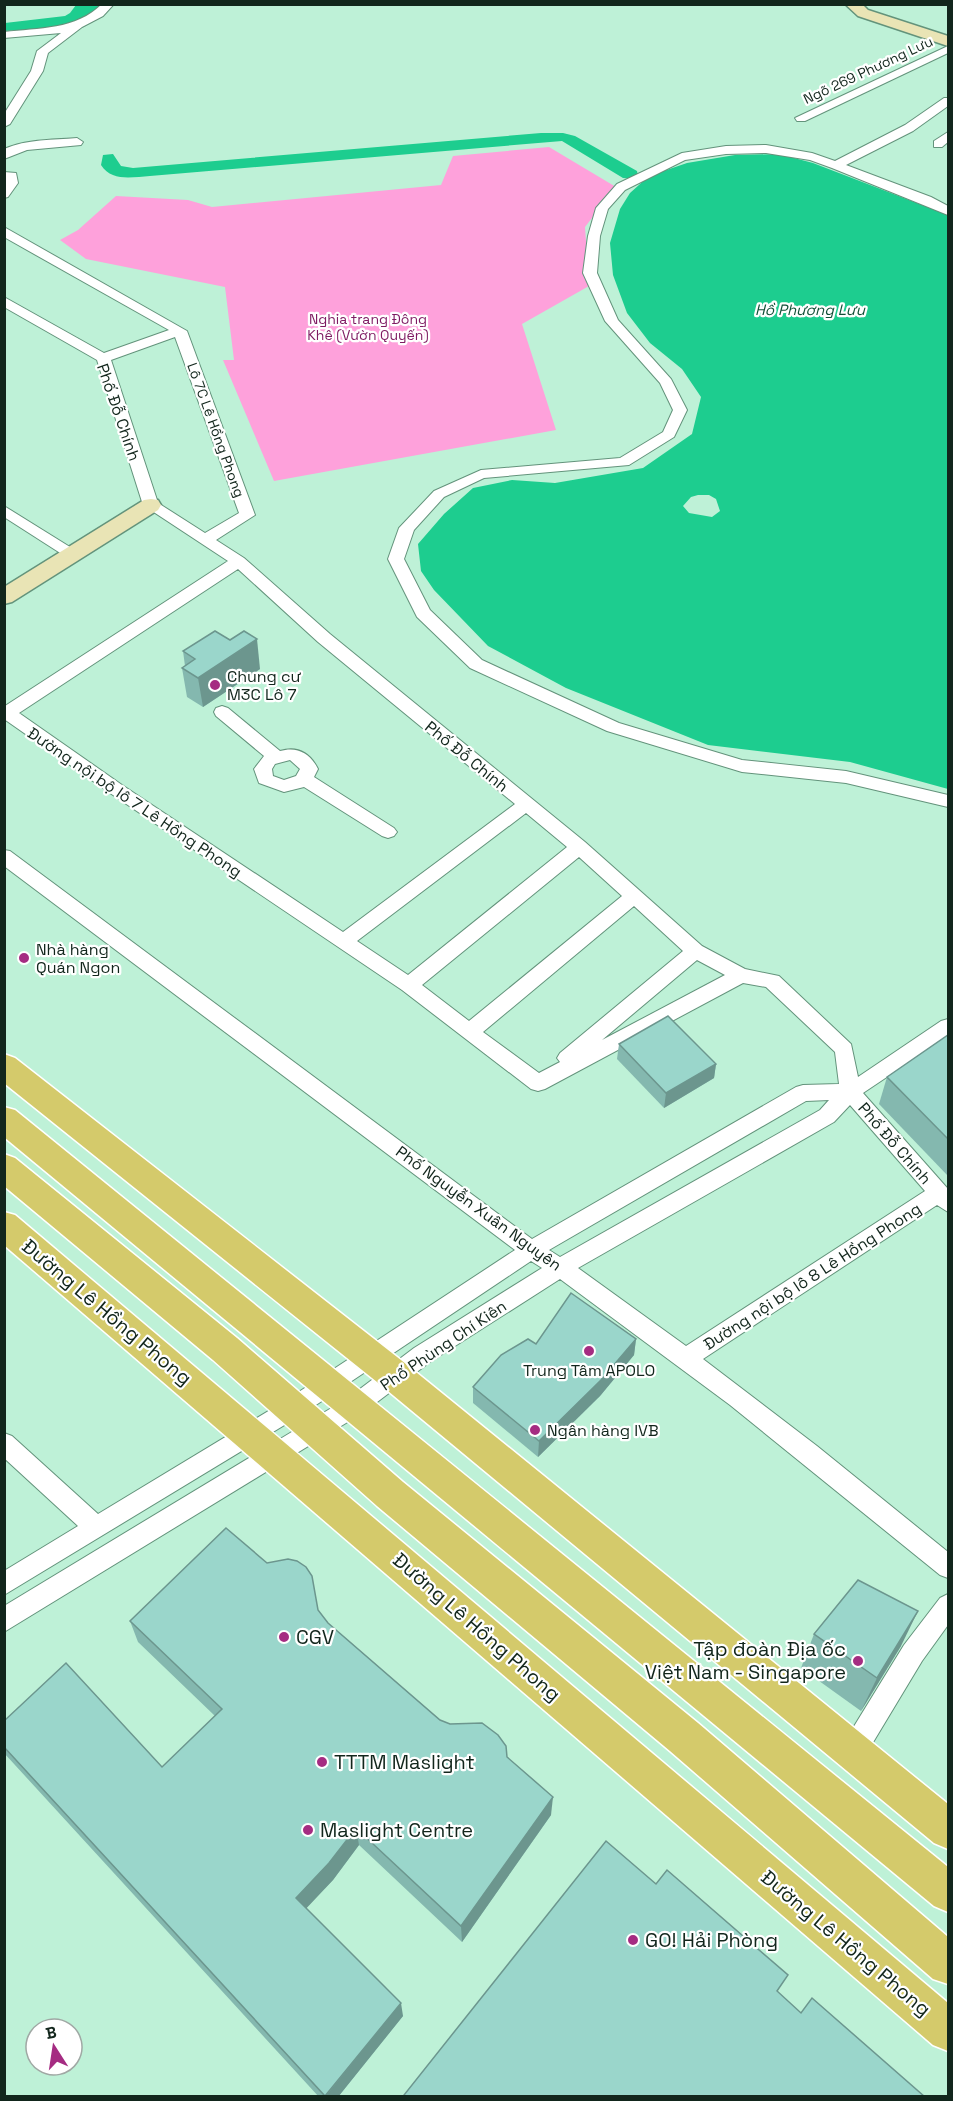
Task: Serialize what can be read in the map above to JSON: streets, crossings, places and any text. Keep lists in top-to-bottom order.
{
  "streets": {
    "main road": ["Đường Lê Hồng Phong"],
    "street": [
      "Ngõ 269 Phương Lưu",
      "Phố Đỗ Chính",
      "Lô 7C Lê Hồng Phong",
      "Đường nội bộ lô 7 Lê Hồng Phong",
      "Phố Nguyễn Xuân Nguyên",
      "Đường nội bộ lô 8 Lê Hồng Phong",
      "Phố Phùng Chí Kiên"
    ]
  },
  "crossings": [
    ["Phố Đỗ Chính", "Lô 7C Lê Hồng Phong"],
    ["Phố Đỗ Chính", "Đường nội bộ lô 7 Lê Hồng Phong"],
    ["Phố Đỗ Chính", "Đường nội bộ lô 8 Lê Hồng Phong"],
    ["Phố Đỗ Chính", "Phố Phùng Chí Kiên"],
    ["Phố Nguyễn Xuân Nguyên", "Đường nội bộ lô 8 Lê Hồng Phong"],
    ["Phố Nguyễn Xuân Nguyên", "Phố Phùng Chí Kiên"],
    ["Đường Lê Hồng Phong", "Phố Phùng Chí Kiên"]
  ],
  "water": ["Hồ Phương Lưu"],
  "parks": ["Nghia trang Đông Khê (Vườn Quyến)"],
  "places": [
    "Chung cư M3C Lô 7",
    "Nhà hàng Quán Ngon",
    "Trung Tâm APOLO",
    "Ngân hàng IVB",
    "CGV",
    "Tập đoàn Địa ốc Việt Nam - Singapore",
    "TTTM Maslight",
    "Maslight Centre",
    "GO! Hải Phòng"
  ],
  "north": "top"
}
